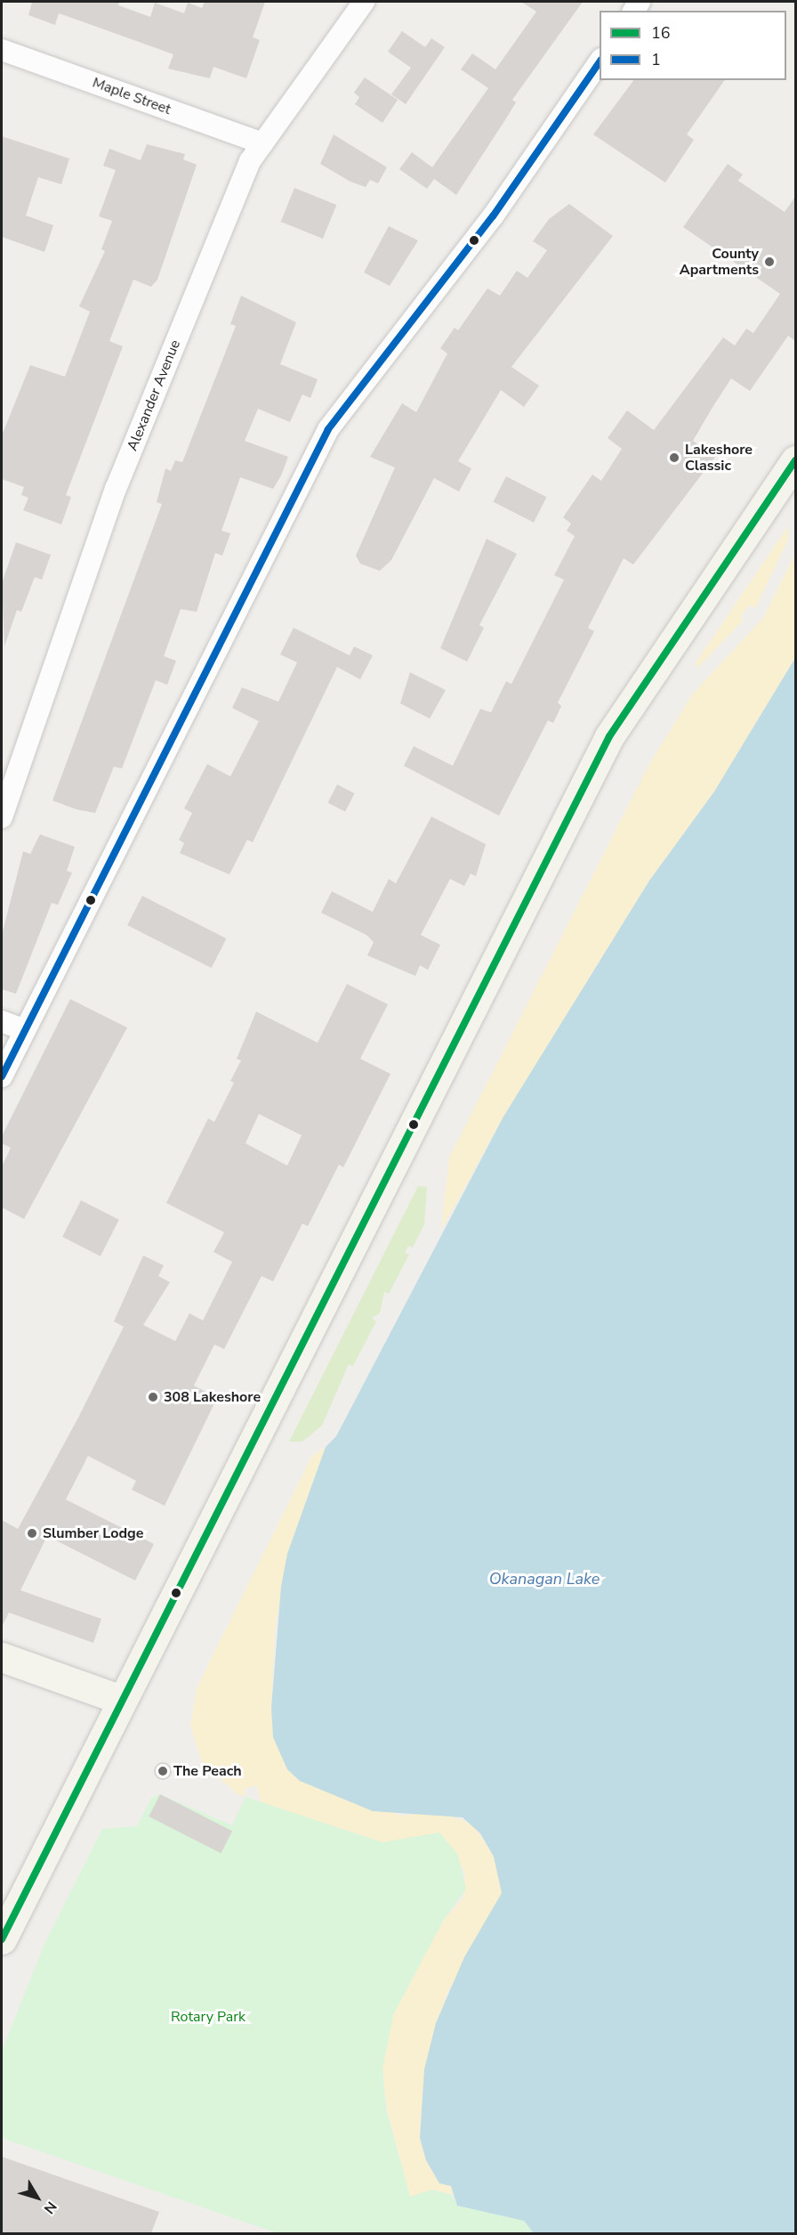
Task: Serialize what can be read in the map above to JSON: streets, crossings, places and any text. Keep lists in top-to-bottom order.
{
  "streets": {
    "street": ["Maple Street", "Alexander Avenue"]
  },
  "crossings": [
    ["Maple Street", "Alexander Avenue"]
  ],
  "water": ["Okanagan Lake"],
  "parks": ["Rotary Park"],
  "places": [
    "County Apartments",
    "Lakeshore Classic",
    "308 Lakeshore",
    "Slumber Lodge",
    "The Peach"
  ],
  "lines": ["transit line 1", "transit line 16"],
  "legend": ["16", "1"],
  "north": "bottom right"
}
